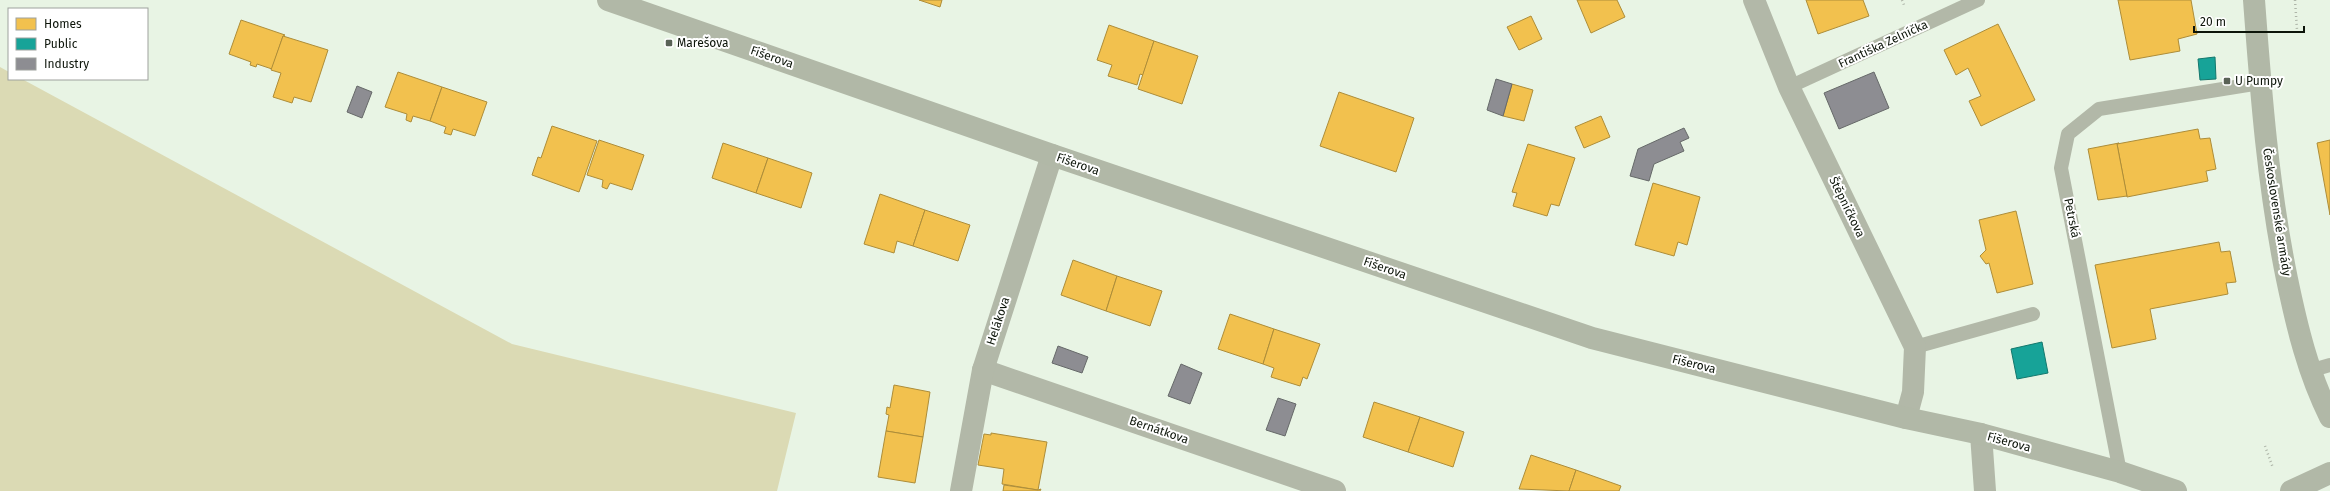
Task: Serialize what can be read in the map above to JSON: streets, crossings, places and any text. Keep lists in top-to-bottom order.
{
  "streets": {
    "street": [
      "Fišerova",
      "Štěpničkova",
      "Československé armády",
      "Helákova",
      "Bernátkova"
    ],
    "lane": ["Františka Zelníčka", "Petrská"]
  },
  "crossings": [
    ["Františka Zelníčka", "Štěpničkova"],
    ["Fišerova", "Štěpničkova"],
    ["Fišerova", "Petrská"],
    ["Fišerova", "Helákova"],
    ["Československé armády", "Petrská"],
    ["Helákova", "Bernátkova"]
  ],
  "places": {
    "transit": ["Marešova", "U Pumpy"]
  },
  "legend": ["Homes", "Public", "Industry"],
  "scale_bar": "20 m"
}
